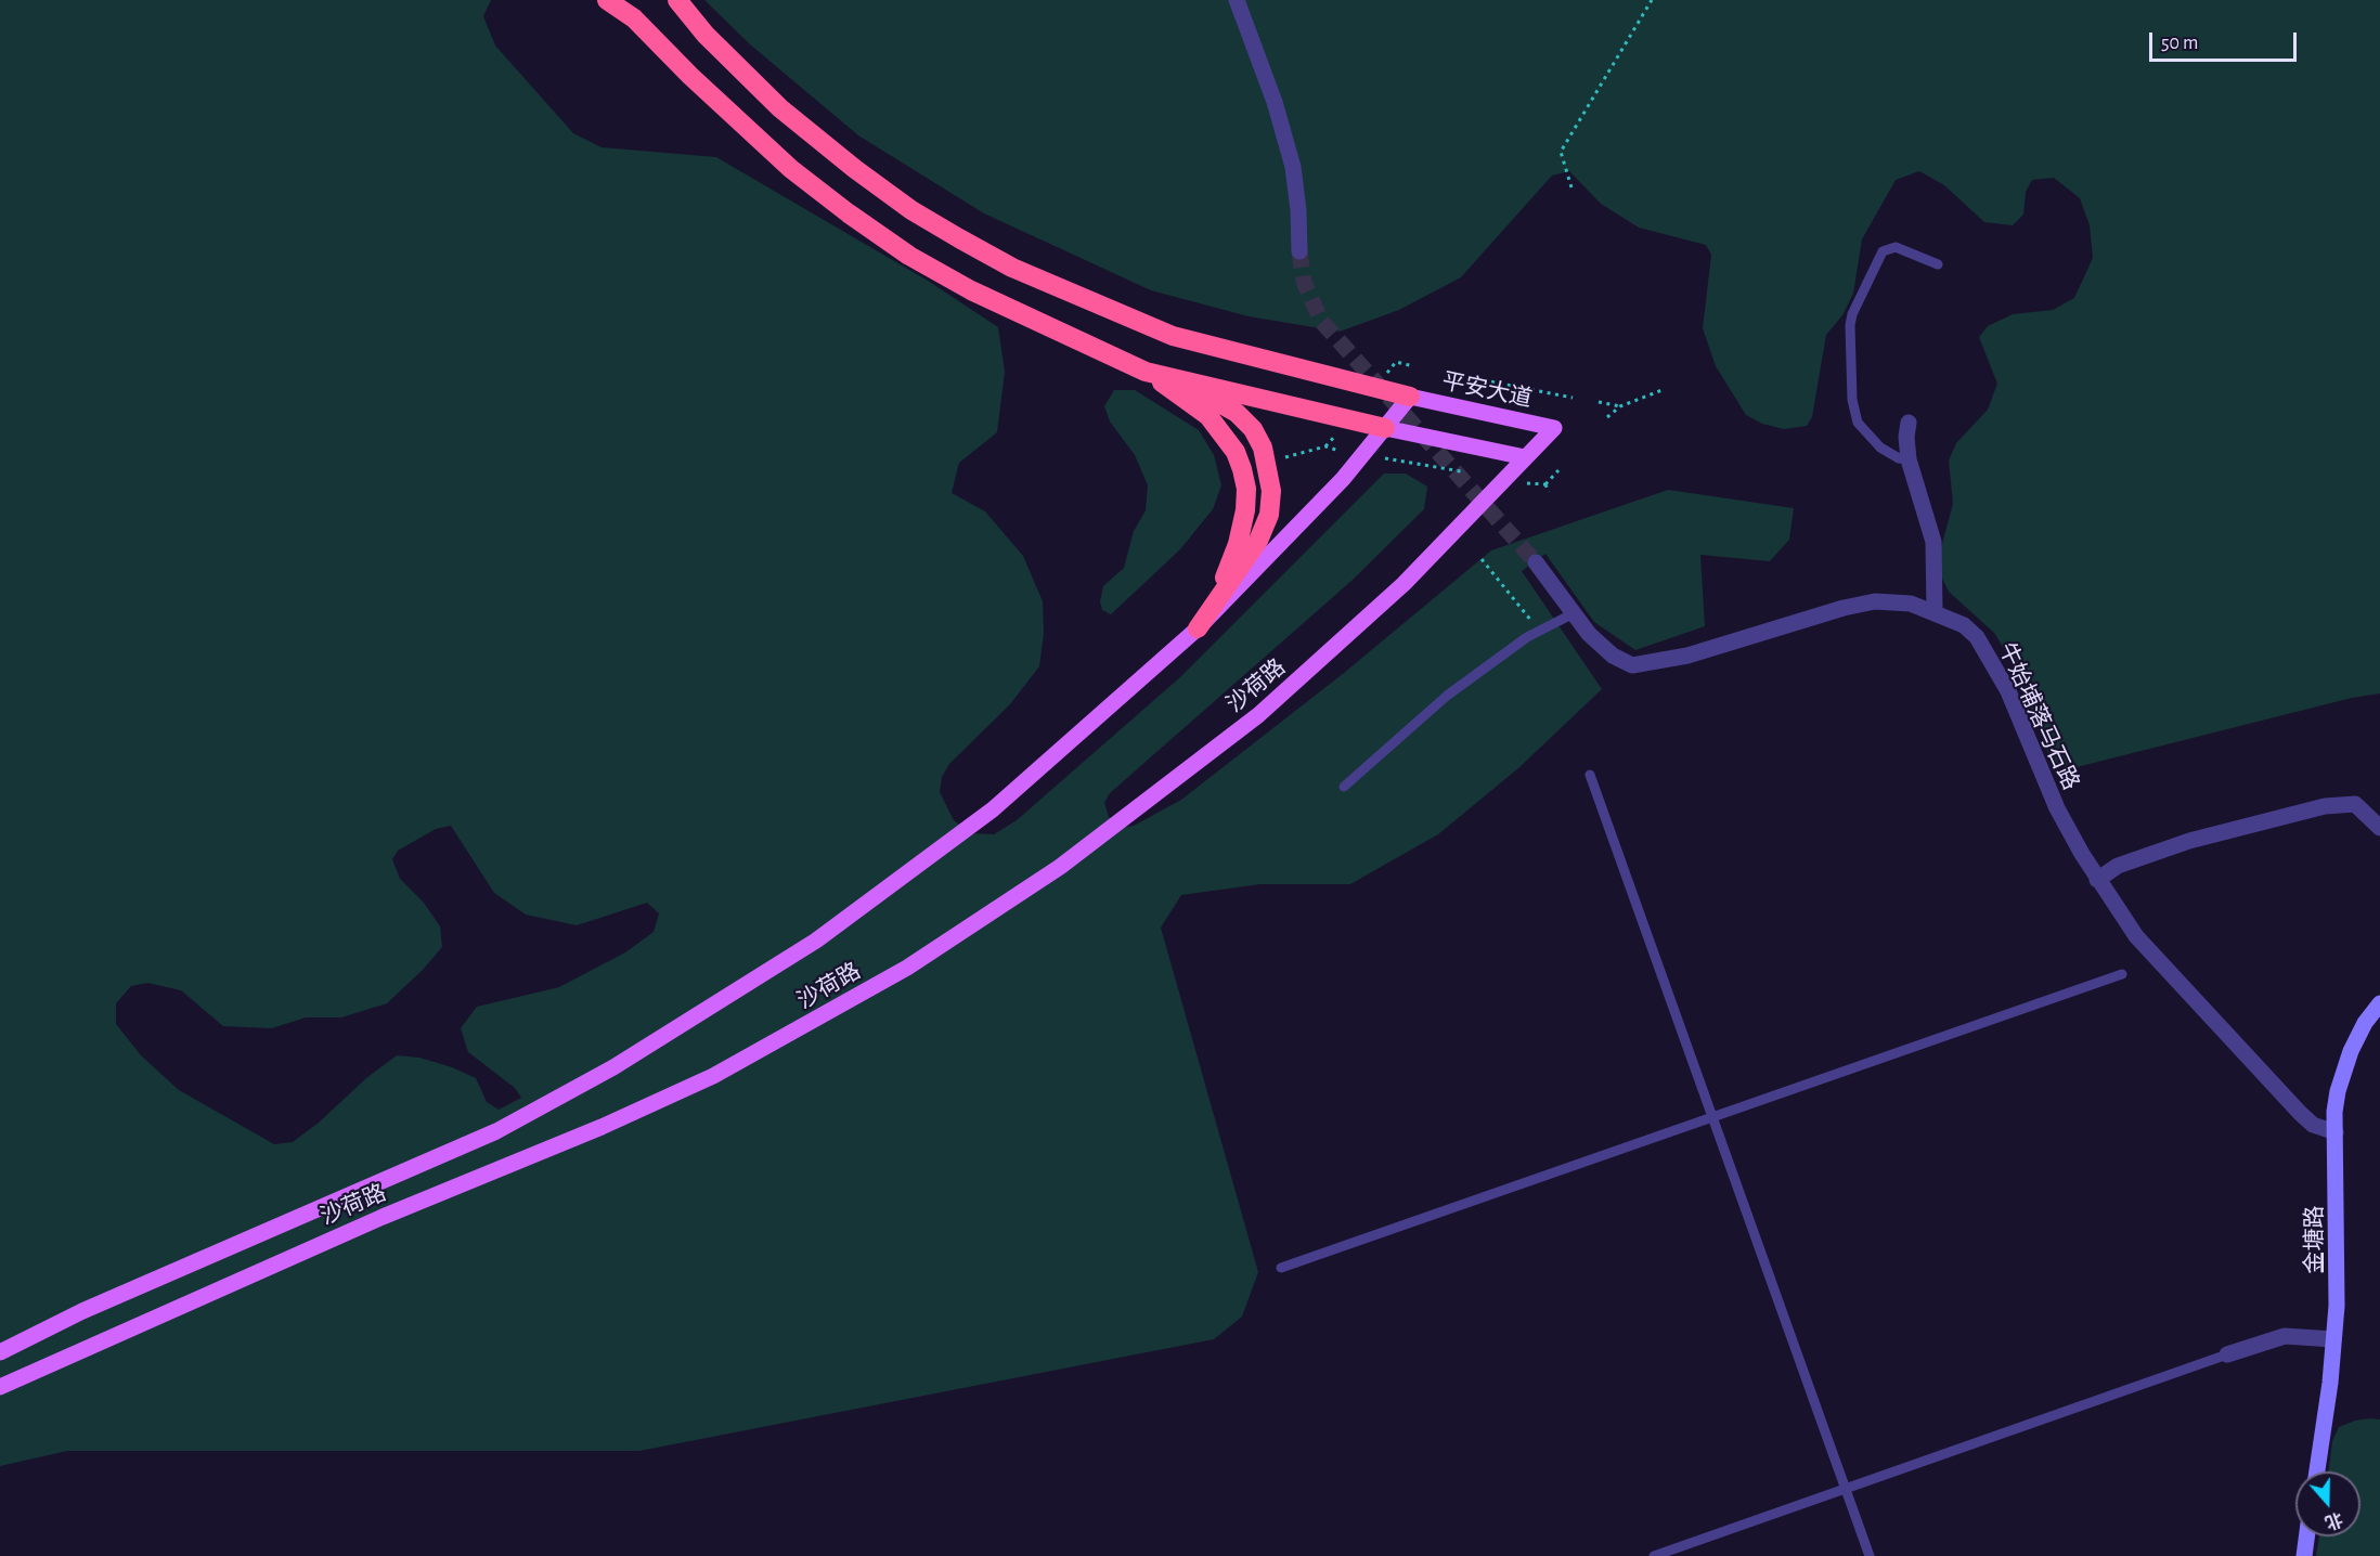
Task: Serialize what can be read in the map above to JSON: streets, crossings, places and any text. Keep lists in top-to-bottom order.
{
  "streets": {
    "main road": ["平安大道", "沙荷路"],
    "street": ["牛始埔落马石路", "金塘路"]
  },
  "crossings": [
    ["平安大道", "沙荷路"],
    ["牛始埔落马石路", "金塘路"]
  ],
  "scale_bar": "50 m",
  "north": "bottom"
}
